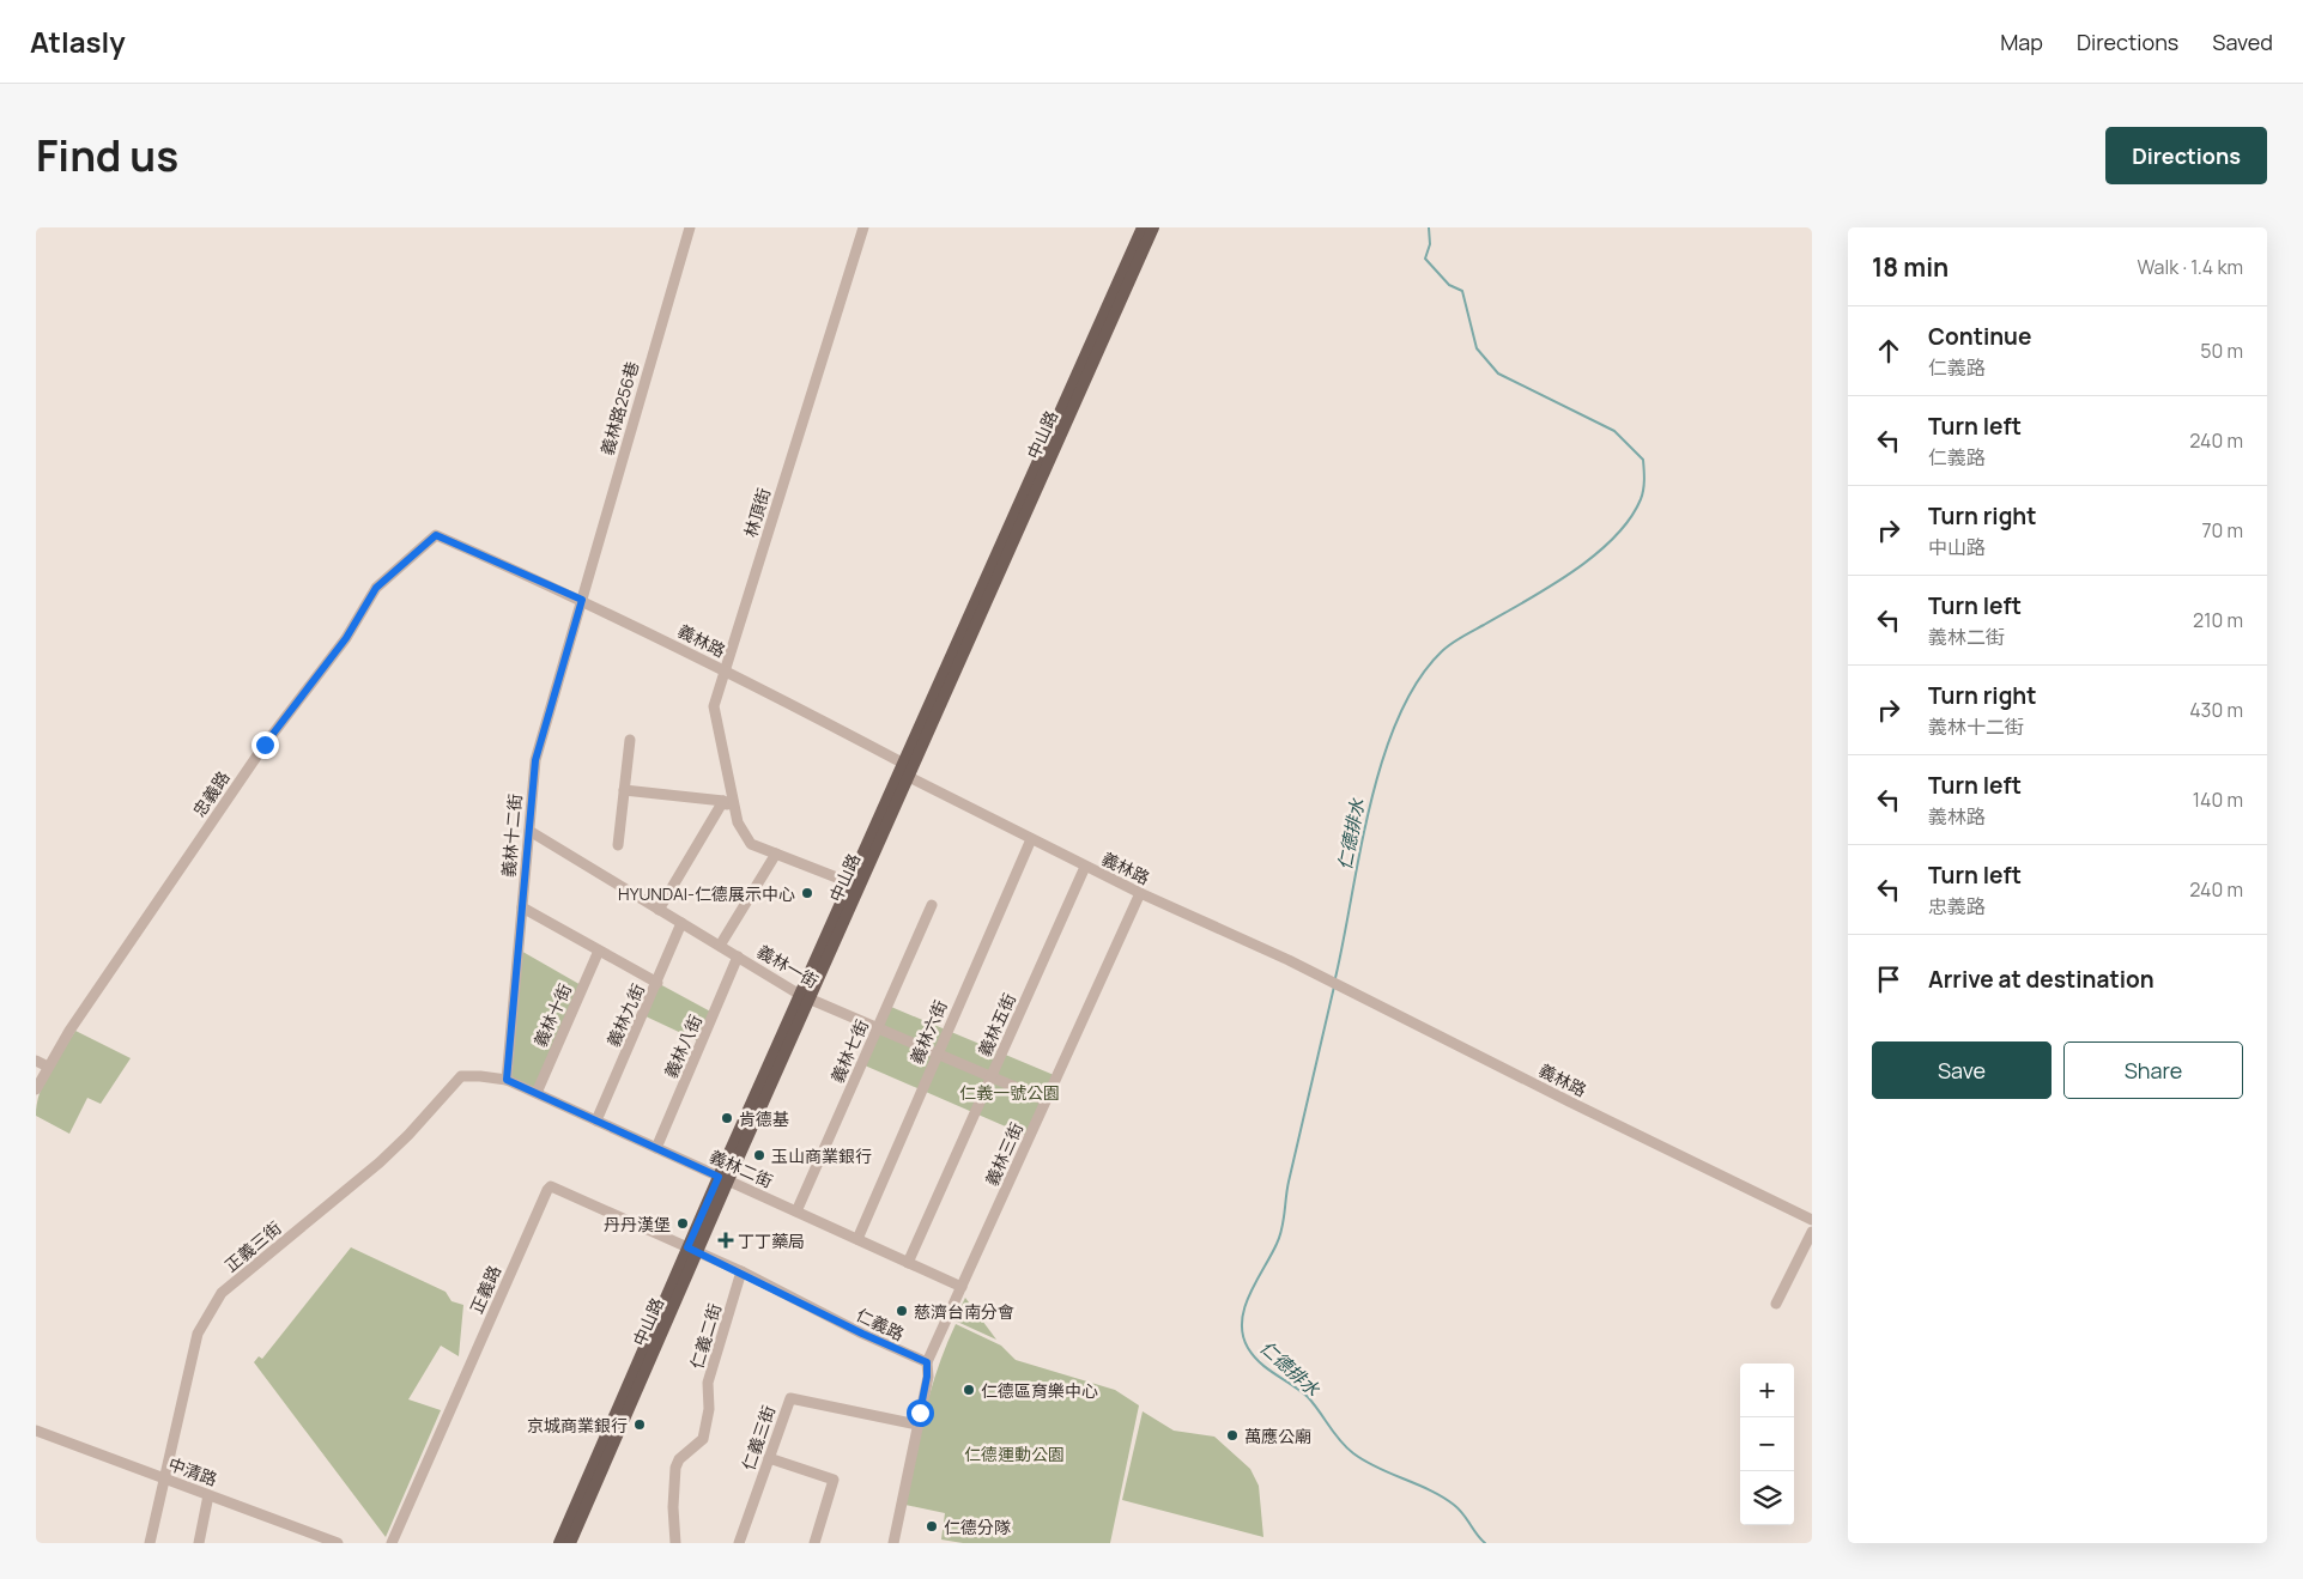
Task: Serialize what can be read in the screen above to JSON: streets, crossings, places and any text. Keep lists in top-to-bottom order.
{
  "streets": {
    "main road": ["中山路"],
    "street": [
      "義林路256巷",
      "林頂街",
      "義林路",
      "忠義路",
      "義林十二街",
      "義林一街",
      "義林十街",
      "義林九街",
      "義林五街",
      "義林六街",
      "義林八街",
      "義林七街",
      "義林三街",
      "義林二街",
      "正義三街",
      "正義路",
      "仁義路",
      "仁義二街",
      "仁義三街",
      "中清路"
    ]
  },
  "crossings": [
    ["義林路256巷", "義林路"],
    ["義林路256巷", "義林十二街"],
    ["中山路", "林頂街"],
    ["中山路", "義林路"],
    ["中山路", "義林一街"],
    ["中山路", "義林二街"],
    ["中山路", "正義路"],
    ["中山路", "仁義路"],
    ["林頂街", "義林路"],
    ["義林路", "忠義路"],
    ["義林路", "義林十二街"],
    ["義林路", "義林五街"],
    ["義林路", "義林六街"],
    ["義林路", "義林三街"],
    ["義林十二街", "義林一街"],
    ["義林十二街", "義林二街"],
    ["義林十二街", "正義三街"],
    ["義林一街", "義林九街"],
    ["義林一街", "義林五街"],
    ["義林一街", "義林六街"],
    ["義林一街", "義林八街"],
    ["義林一街", "義林七街"],
    ["義林一街", "義林三街"],
    ["義林十街", "義林二街"],
    ["義林九街", "義林二街"],
    ["義林五街", "義林二街"],
    ["義林六街", "義林二街"],
    ["義林八街", "義林二街"],
    ["義林七街", "義林二街"],
    ["義林三街", "義林二街"],
    ["義林三街", "仁義路"],
    ["義林二街", "正義三街"],
    ["正義三街", "中清路"],
    ["正義路", "仁義路"],
    ["仁義路", "仁義二街"]
  ],
  "water": ["仁德排水"],
  "parks": ["仁義一號公園", "仁德運動公園"],
  "places": {
    "other": [
      "HYUNDAI-仁德展示中心",
      "肯德基",
      "玉山商業銀行",
      "丹丹漢堡",
      "慈濟台南分會",
      "仁德區育樂中心",
      "京城商業銀行",
      "萬應公廟",
      "仁德分隊"
    ],
    "health": ["丁丁藥局"]
  },
  "page": {
    "header": "Atlasly",
    "nav": ["Map", "Directions", "Saved"],
    "title": "Find us",
    "buttons": [
      "Directions",
      ["Save", "Share"]
    ],
    "heading": ["18 min", "Walk · 1.4 km"],
    "list": [
      ["Continue", "仁義路", "50 m"],
      ["Turn left", "仁義路", "240 m"],
      ["Turn right", "中山路", "70 m"],
      ["Turn left", "義林二街", "210 m"],
      ["Turn right", "義林十二街", "430 m"],
      ["Turn left", "義林路", "140 m"],
      ["Turn left", "忠義路", "240 m"],
      "Arrive at destination"
    ],
    "map_buttons": ["+", "−"]
  }
}
